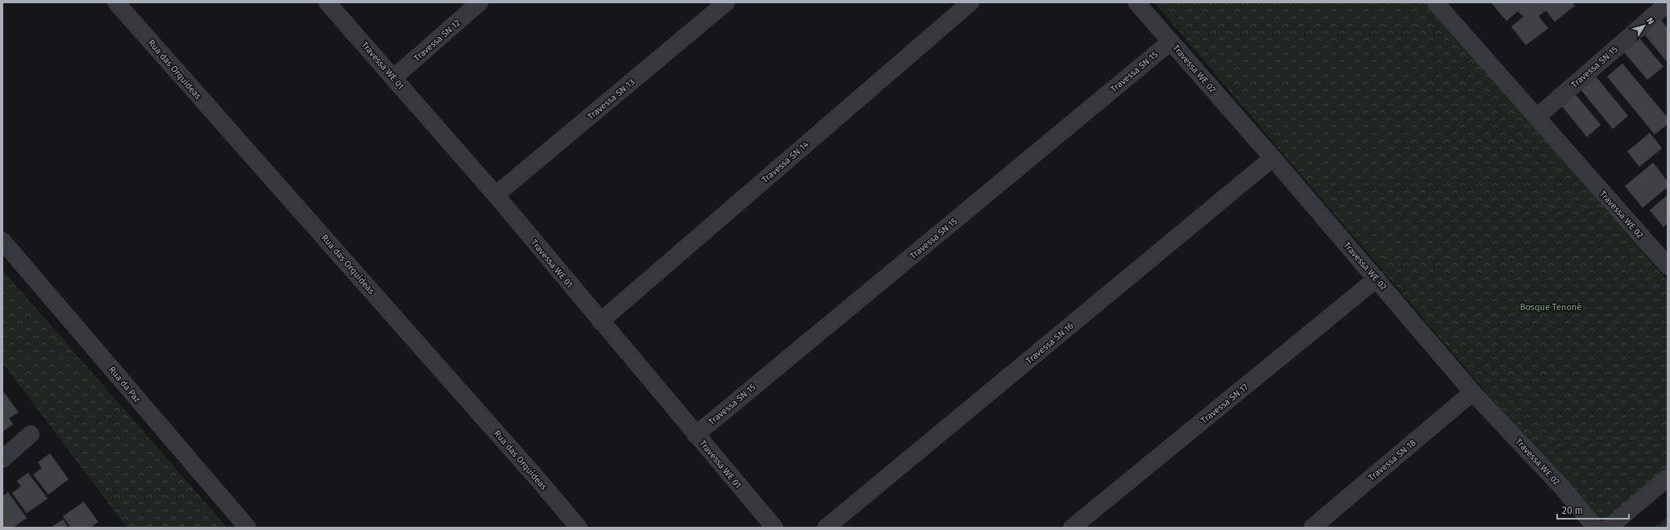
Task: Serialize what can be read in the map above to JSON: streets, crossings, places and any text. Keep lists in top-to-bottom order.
{
  "streets": {
    "street": [
      "Travessa SN 12",
      "Travessa WE 01",
      "Travessa SN 15",
      "Travessa WE 02",
      "Rua das Orquídeas",
      "Travessa SN 13",
      "Travessa SN 14",
      "Travessa SN 16",
      "Rua da Paz",
      "Travessa SN 17",
      "Travessa SN 18"
    ]
  },
  "crossings": [
    ["Travessa SN 12", "Travessa WE 01"],
    ["Travessa WE 01", "Travessa SN 15"],
    ["Travessa WE 01", "Travessa SN 13"],
    ["Travessa WE 01", "Travessa SN 14"],
    ["Travessa SN 15", "Travessa WE 02"],
    ["Travessa WE 02", "Travessa SN 16"],
    ["Travessa WE 02", "Travessa SN 17"],
    ["Travessa WE 02", "Travessa SN 18"]
  ],
  "parks": ["Bosque Tenoné"],
  "scale_bar": "20 m",
  "north": "top right"
}
